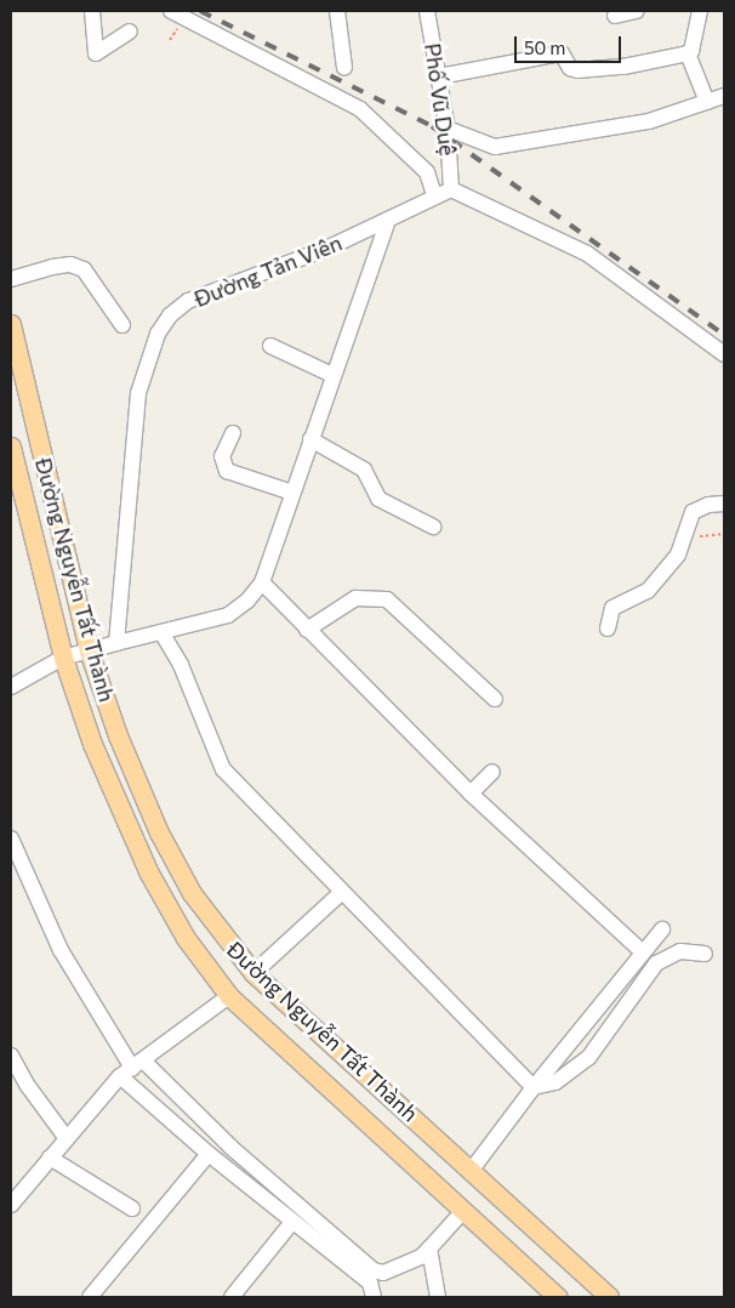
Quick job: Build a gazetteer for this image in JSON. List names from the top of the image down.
{
  "streets": {
    "main road": ["Đường Nguyễn Tất Thành"],
    "street": ["Phố Vũ Duệ", "Đường Tản Viên"]
  },
  "crossings": [
    ["Phố Vũ Duệ", "Đường Tản Viên"]
  ],
  "scale_bar": "50 m"
}
